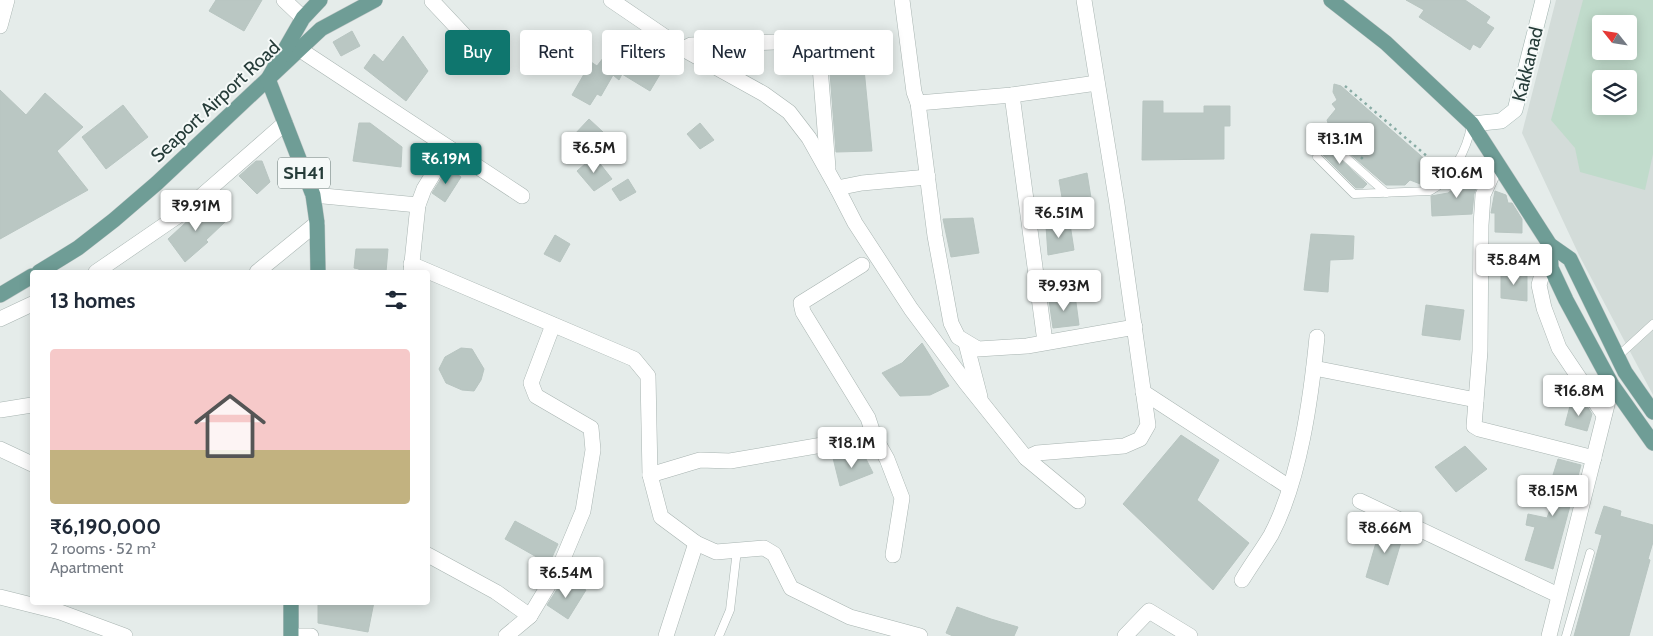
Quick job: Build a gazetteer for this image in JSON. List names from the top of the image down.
{
  "streets": {
    "main road": ["Seaport Airport Road", "SH41"],
    "street": ["Kakkanad"]
  },
  "crossings": [
    ["Seaport Airport Road", "SH41"]
  ],
  "north": "top left",
  "page": {
    "chip": [
      "Buy",
      "Rent",
      "Filters",
      "New",
      "Apartment"
    ],
    "price": [
      "₹13.1M",
      "₹6.5M",
      "₹6.19M",
      "₹10.6M",
      "₹9.91M",
      "₹6.51M",
      "₹5.84M",
      "₹9.93M",
      "₹16.8M",
      "₹18.1M",
      "₹8.15M",
      "₹8.66M",
      "₹6.54M"
    ],
    "heading": "13 homes",
    "list": [
      {
        "name": "₹6,190,000",
        "note": "2 rooms · 52 m² · Apartment"
      }
    ]
  }
}
